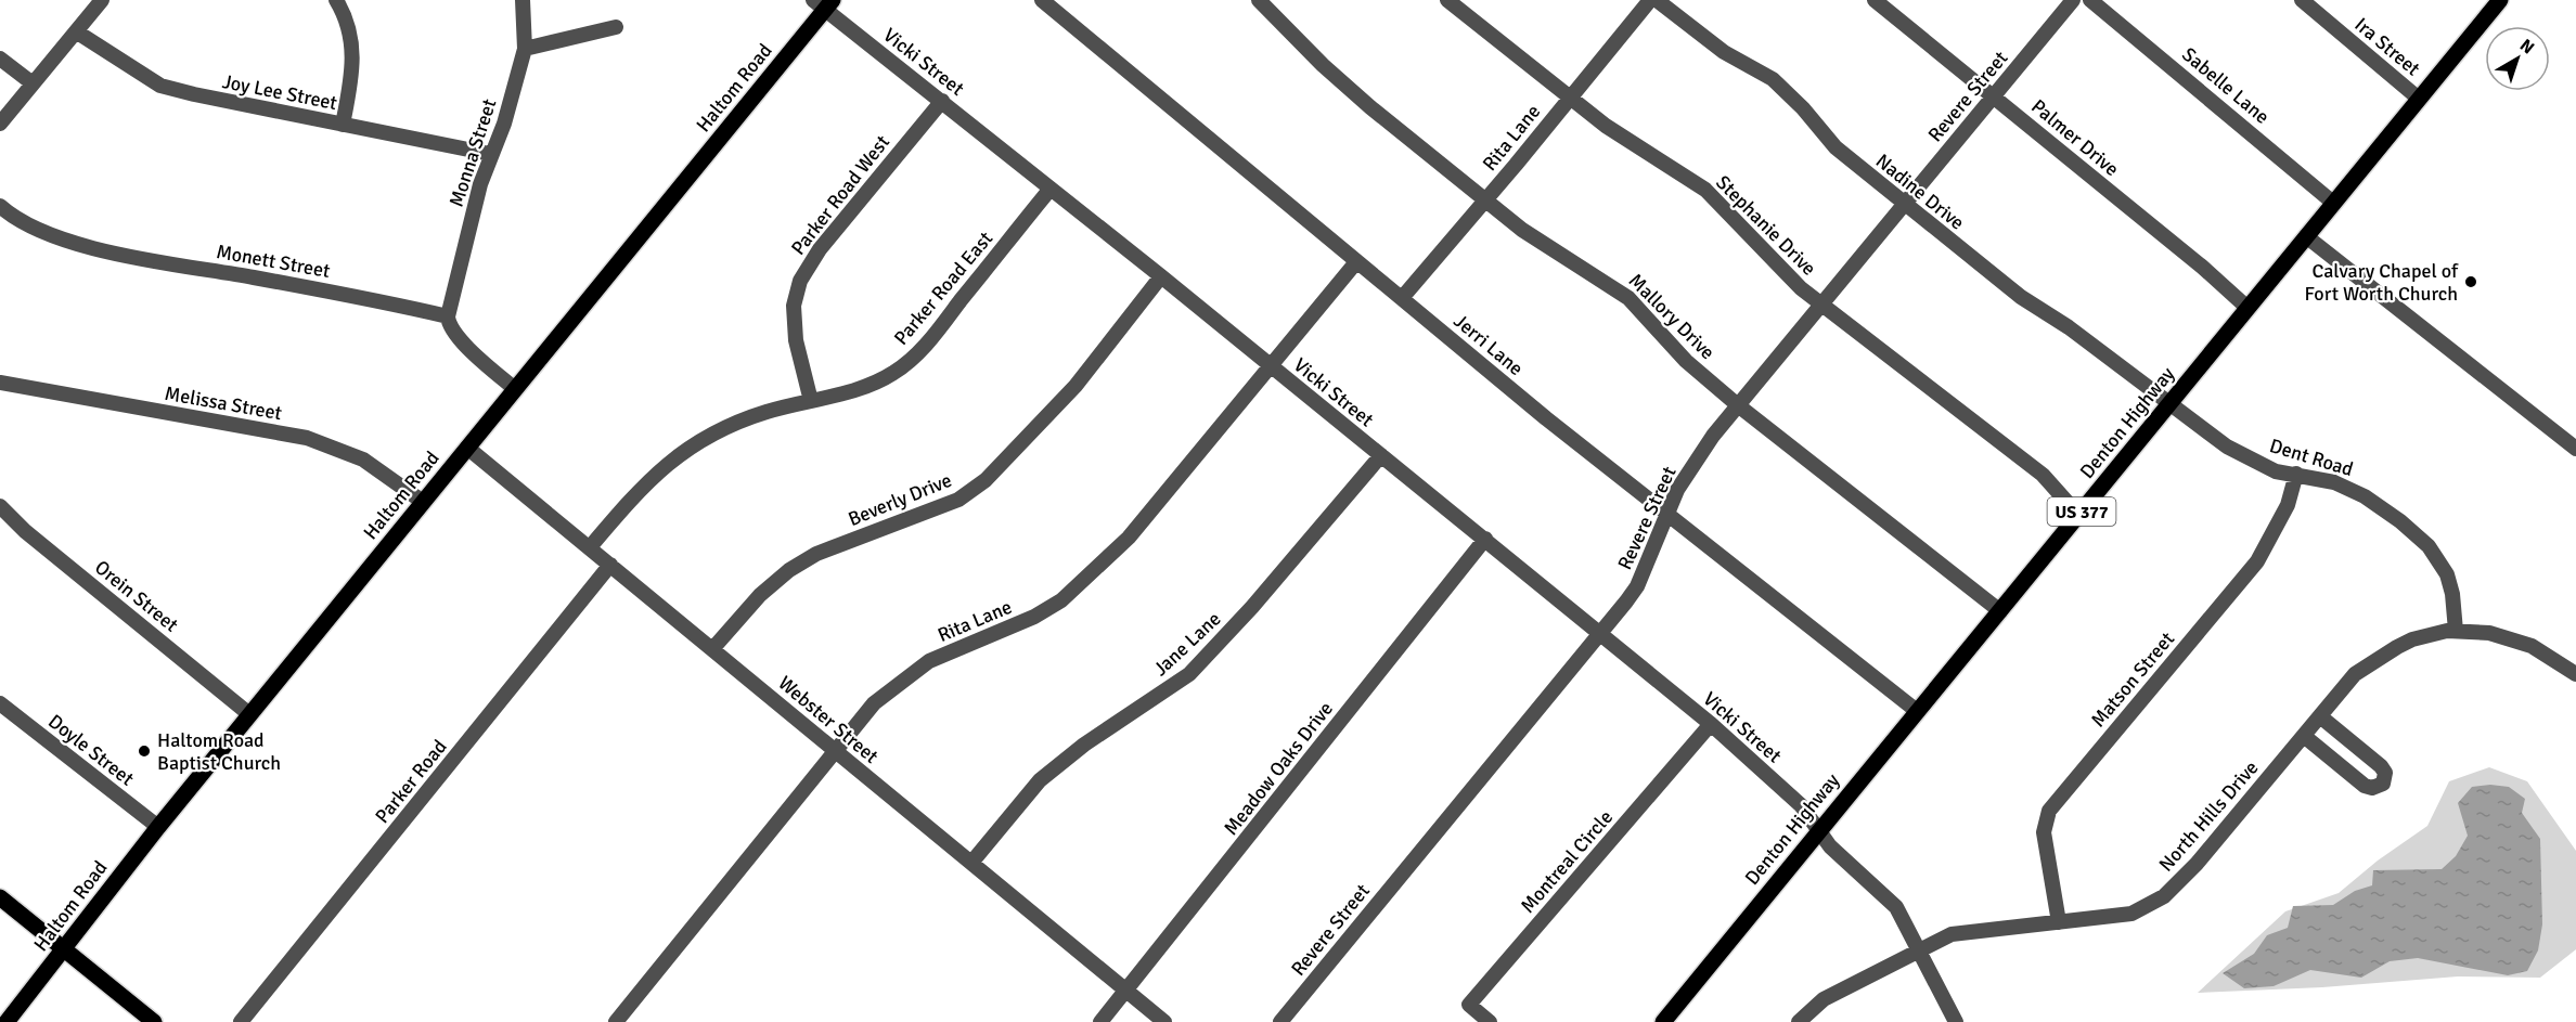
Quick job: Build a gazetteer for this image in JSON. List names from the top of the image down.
{
  "streets": {
    "main road": ["Haltom Road", "Denton Highway", "US 377"],
    "street": [
      "Ira Street",
      "Vicki Street",
      "Sabelle Lane",
      "Joy Lee Street",
      "Revere Street",
      "Rita Lane",
      "Palmer Drive",
      "Monna Street",
      "Nadine Drive",
      "Parker Road West",
      "Stephanie Drive",
      "Monett Street",
      "Parker Road East",
      "Mallory Drive",
      "Jerri Lane",
      "Melissa Street",
      "Dent Road",
      "Beverly Drive",
      "Orein Street",
      "Jane Lane",
      "Matson Street",
      "Webster Street",
      "Doyle Street",
      "Meadow Oaks Drive",
      "Parker Road",
      "North Hills Drive",
      "Montreal Circle"
    ]
  },
  "crossings": [
    ["Ira Street", "Denton Highway"],
    ["Vicki Street", "Haltom Road"],
    ["Vicki Street", "Revere Street"],
    ["Vicki Street", "Rita Lane"],
    ["Vicki Street", "Parker Road West"],
    ["Vicki Street", "Parker Road East"],
    ["Vicki Street", "Denton Highway"],
    ["Vicki Street", "Beverly Drive"],
    ["Vicki Street", "Jane Lane"],
    ["Vicki Street", "Meadow Oaks Drive"],
    ["Vicki Street", "North Hills Drive"],
    ["Vicki Street", "Montreal Circle"],
    ["Sabelle Lane", "Denton Highway"],
    ["Haltom Road", "Melissa Street"],
    ["Haltom Road", "Orein Street"],
    ["Haltom Road", "Webster Street"],
    ["Haltom Road", "Doyle Street"],
    ["Joy Lee Street", "Monna Street"],
    ["Revere Street", "Palmer Drive"],
    ["Revere Street", "Nadine Drive"],
    ["Revere Street", "Stephanie Drive"],
    ["Revere Street", "Mallory Drive"],
    ["Revere Street", "Jerri Lane"],
    ["Rita Lane", "Stephanie Drive"],
    ["Rita Lane", "Mallory Drive"],
    ["Rita Lane", "Jerri Lane"],
    ["Rita Lane", "Webster Street"],
    ["Palmer Drive", "Denton Highway"],
    ["Monna Street", "Monett Street"],
    ["Nadine Drive", "Denton Highway"],
    ["Nadine Drive", "Dent Road"],
    ["Parker Road West", "Parker Road East"],
    ["Stephanie Drive", "Denton Highway"],
    ["Mallory Drive", "Denton Highway"],
    ["Jerri Lane", "Denton Highway"],
    ["Denton Highway", "Dent Road"],
    ["Dent Road", "Matson Street"],
    ["Dent Road", "North Hills Drive"],
    ["Beverly Drive", "Webster Street"],
    ["Jane Lane", "Webster Street"],
    ["Matson Street", "North Hills Drive"],
    ["Webster Street", "Meadow Oaks Drive"],
    ["Webster Street", "Parker Road"]
  ],
  "places": ["Calvary Chapel of Fort Worth Church", "Haltom Road Baptist Church"],
  "north": "top right"
}
